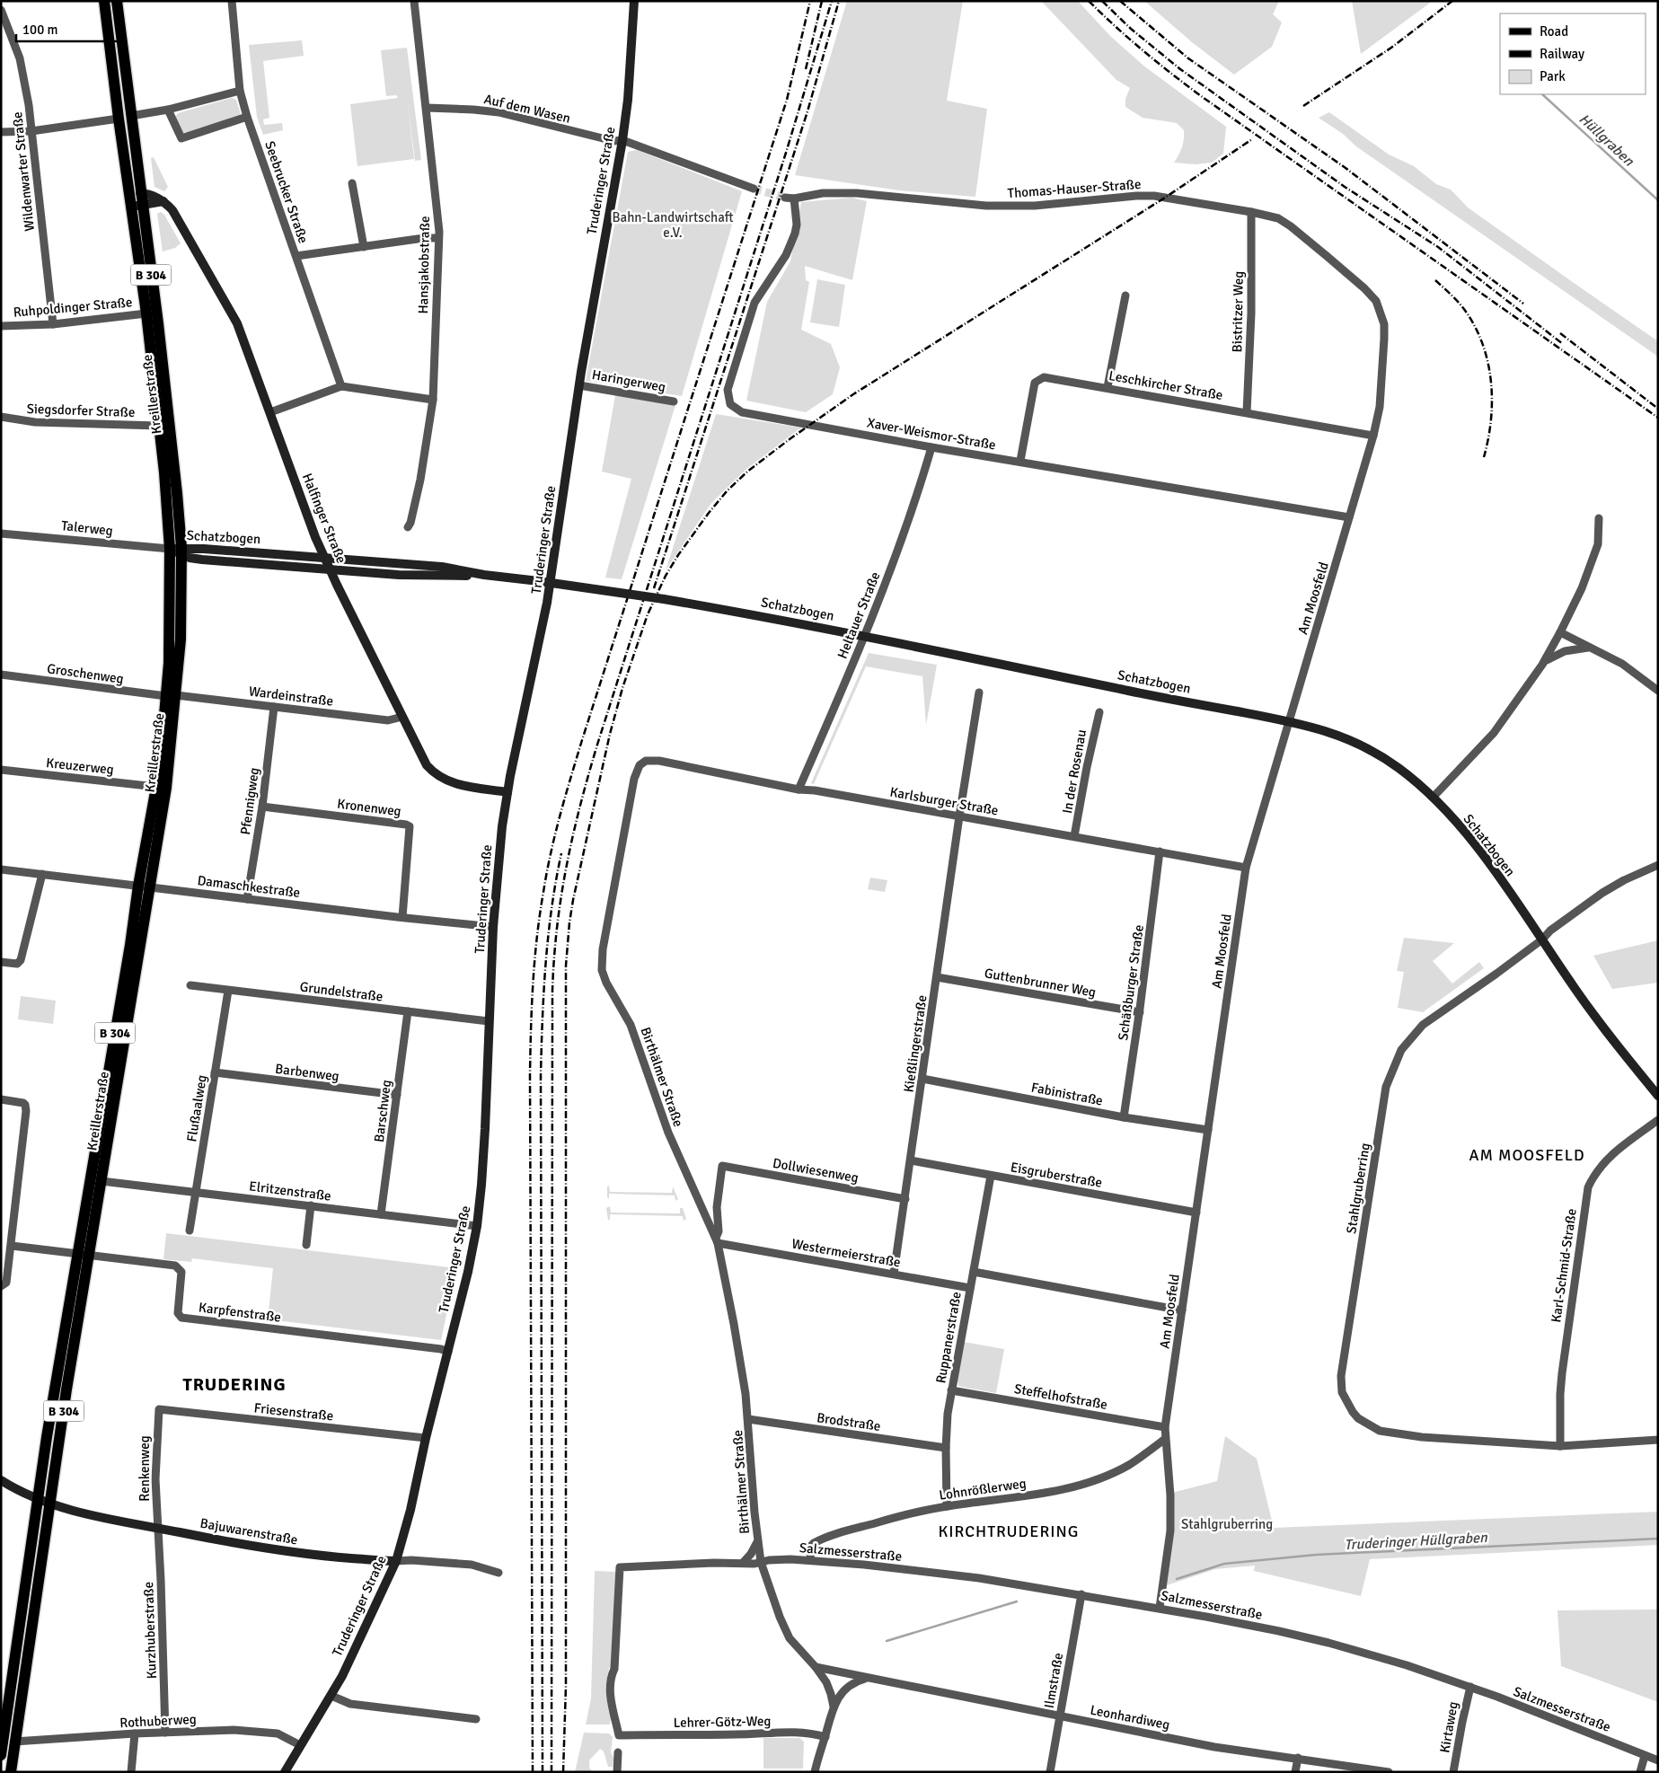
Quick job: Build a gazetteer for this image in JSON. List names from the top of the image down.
{
  "streets": {
    "main road": ["B 304", "Kreillerstraße"],
    "street": [
      "Auf dem Wasen",
      "Wildenwarter Straße",
      "Truderinger Straße",
      "Thomas-Hauser-Straße",
      "Seebrucker Straße",
      "Hansjakobstraße",
      "Ruhpoldinger Straße",
      "Bistritzer Weg",
      "Haringerweg",
      "Leschkircher Straße",
      "Siegsdorfer Straße",
      "Xaver-Weismor-Straße",
      "Halfinger Straße",
      "Talerweg",
      "Schatzbogen",
      "Am Moosfeld",
      "Heltauer Straße",
      "Groschenweg",
      "Wardeinstraße",
      "Kreuzerweg",
      "In der Rosenau",
      "Pfennigweg",
      "Karlsburger Straße",
      "Kronenweg",
      "Damaschkestraße",
      "Guttenbrunner Weg",
      "Schäßburger Straße",
      "Grundelstraße",
      "Kießlingerstraße",
      "Barbenweg",
      "Birthälmer Straße",
      "Fabinistraße",
      "Flußaalweg",
      "Barschweg",
      "Dollwiesenweg",
      "Eisgruberstraße",
      "Stahlgruberring",
      "Elritzenstraße",
      "Westermeierstraße",
      "Karl-Schmid-Straße",
      "Karpfenstraße",
      "Ruppanerstraße",
      "Steffelhofstraße",
      "Friesenstraße",
      "Brodstraße",
      "Renkenweg",
      "Lohnrößlerweg",
      "Bajuwarenstraße",
      "Salzmesserstraße",
      "Kurzhuberstraße",
      "Ilmstraße",
      "Leonhardiweg",
      "Rothuberweg",
      "Lehrer-Götz-Weg",
      "Kirtaweg"
    ]
  },
  "crossings": [
    ["Auf dem Wasen", "Truderinger Straße"],
    ["Auf dem Wasen", "Hansjakobstraße"],
    ["Wildenwarter Straße", "Ruhpoldinger Straße"],
    ["Truderinger Straße", "Haringerweg"],
    ["Truderinger Straße", "Halfinger Straße"],
    ["Truderinger Straße", "Damaschkestraße"],
    ["Truderinger Straße", "Grundelstraße"],
    ["Truderinger Straße", "Elritzenstraße"],
    ["Truderinger Straße", "Karpfenstraße"],
    ["Truderinger Straße", "Friesenstraße"],
    ["Truderinger Straße", "Bajuwarenstraße"],
    ["Truderinger Straße", "Rothuberweg"],
    ["Thomas-Hauser-Straße", "Bistritzer Weg"],
    ["Thomas-Hauser-Straße", "Xaver-Weismor-Straße"],
    ["Thomas-Hauser-Straße", "Am Moosfeld"],
    ["B 304", "Kreillerstraße"],
    ["B 304", "Bajuwarenstraße"],
    ["B 304", "Rothuberweg"],
    ["Ruhpoldinger Straße", "Kreillerstraße"],
    ["Bistritzer Weg", "Leschkircher Straße"],
    ["Leschkircher Straße", "Xaver-Weismor-Straße"],
    ["Leschkircher Straße", "Am Moosfeld"],
    ["Kreillerstraße", "Siegsdorfer Straße"],
    ["Kreillerstraße", "Halfinger Straße"],
    ["Kreillerstraße", "Talerweg"],
    ["Kreillerstraße", "Schatzbogen"],
    ["Kreillerstraße", "Groschenweg"],
    ["Kreillerstraße", "Wardeinstraße"],
    ["Kreillerstraße", "Kreuzerweg"],
    ["Kreillerstraße", "Damaschkestraße"],
    ["Kreillerstraße", "Elritzenstraße"],
    ["Kreillerstraße", "Karpfenstraße"],
    ["Kreillerstraße", "Bajuwarenstraße"],
    ["Xaver-Weismor-Straße", "Am Moosfeld"],
    ["Xaver-Weismor-Straße", "Heltauer Straße"],
    ["Halfinger Straße", "Schatzbogen"],
    ["Halfinger Straße", "Wardeinstraße"],
    ["Talerweg", "Schatzbogen"],
    ["Schatzbogen", "Am Moosfeld"],
    ["Schatzbogen", "Heltauer Straße"],
    ["Schatzbogen", "Stahlgruberring"],
    ["Am Moosfeld", "Karlsburger Straße"],
    ["Am Moosfeld", "Fabinistraße"],
    ["Am Moosfeld", "Eisgruberstraße"],
    ["Am Moosfeld", "Steffelhofstraße"],
    ["Am Moosfeld", "Lohnrößlerweg"],
    ["Am Moosfeld", "Salzmesserstraße"],
    ["Heltauer Straße", "Karlsburger Straße"],
    ["Groschenweg", "Wardeinstraße"],
    ["Wardeinstraße", "Pfennigweg"],
    ["In der Rosenau", "Karlsburger Straße"],
    ["Pfennigweg", "Kronenweg"],
    ["Pfennigweg", "Damaschkestraße"],
    ["Karlsburger Straße", "Schäßburger Straße"],
    ["Karlsburger Straße", "Kießlingerstraße"],
    ["Karlsburger Straße", "Birthälmer Straße"],
    ["Kronenweg", "Damaschkestraße"],
    ["Guttenbrunner Weg", "Schäßburger Straße"],
    ["Guttenbrunner Weg", "Kießlingerstraße"],
    ["Schäßburger Straße", "Fabinistraße"],
    ["Grundelstraße", "Flußaalweg"],
    ["Grundelstraße", "Barschweg"],
    ["Kießlingerstraße", "Fabinistraße"],
    ["Kießlingerstraße", "Dollwiesenweg"],
    ["Kießlingerstraße", "Eisgruberstraße"],
    ["Kießlingerstraße", "Westermeierstraße"],
    ["Barbenweg", "Flußaalweg"],
    ["Barbenweg", "Barschweg"],
    ["Birthälmer Straße", "Dollwiesenweg"],
    ["Birthälmer Straße", "Westermeierstraße"],
    ["Birthälmer Straße", "Brodstraße"],
    ["Birthälmer Straße", "Salzmesserstraße"],
    ["Birthälmer Straße", "Leonhardiweg"],
    ["Flußaalweg", "Elritzenstraße"],
    ["Barschweg", "Elritzenstraße"],
    ["Eisgruberstraße", "Ruppanerstraße"],
    ["Stahlgruberring", "Karl-Schmid-Straße"],
    ["Westermeierstraße", "Ruppanerstraße"],
    ["Ruppanerstraße", "Steffelhofstraße"],
    ["Ruppanerstraße", "Brodstraße"],
    ["Ruppanerstraße", "Lohnrößlerweg"],
    ["Friesenstraße", "Renkenweg"],
    ["Renkenweg", "Bajuwarenstraße"],
    ["Renkenweg", "Kurzhuberstraße"],
    ["Lohnrößlerweg", "Salzmesserstraße"],
    ["Bajuwarenstraße", "Kurzhuberstraße"],
    ["Salzmesserstraße", "Ilmstraße"],
    ["Salzmesserstraße", "Lehrer-Götz-Weg"],
    ["Salzmesserstraße", "Kirtaweg"],
    ["Kurzhuberstraße", "Rothuberweg"],
    ["Ilmstraße", "Leonhardiweg"]
  ],
  "districts": ["AM MOOSFELD", "TRUDERING", "KIRCHTRUDERING"],
  "water": ["Hüllgraben", "Truderinger Hüllgraben"],
  "parks": ["Bahn-Landwirtschaft e.V.", "Stahlgruberring"],
  "legend": ["Road", "Railway", "Park"],
  "scale_bar": "100 m"
}
